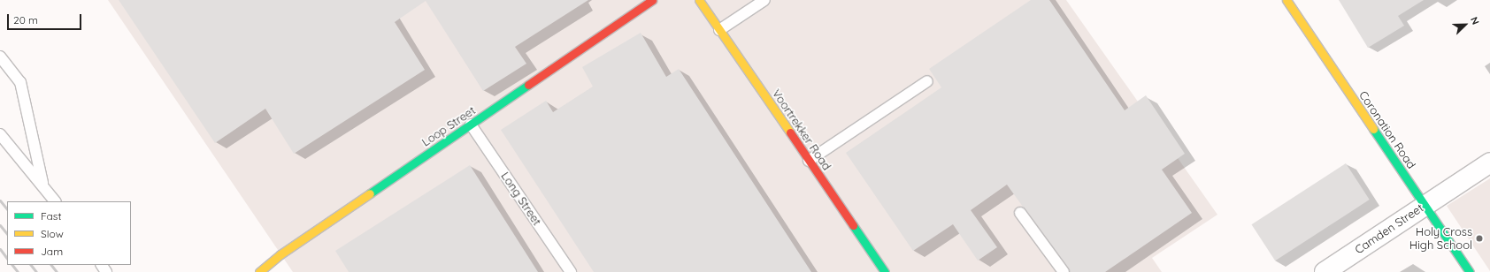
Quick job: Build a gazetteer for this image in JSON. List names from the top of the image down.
{
  "streets": {
    "street": [
      "Loop Street",
      "Voortrekker Road",
      "Coronation Road",
      "Camden Street"
    ],
    "lane": ["Long Street"]
  },
  "crossings": [
    ["Loop Street", "Long Street"],
    ["Coronation Road", "Camden Street"]
  ],
  "places": ["Holy Cross High School"],
  "legend": ["Fast", "Slow", "Jam"],
  "scale_bar": "20 m",
  "north": "top right"
}
